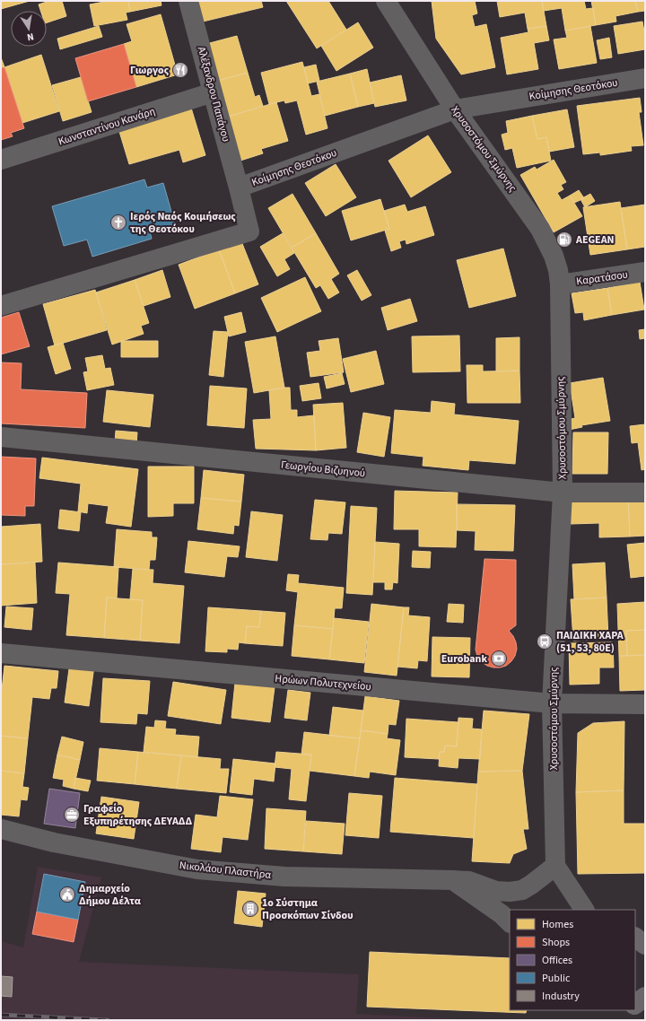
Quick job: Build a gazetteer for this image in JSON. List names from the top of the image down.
{
  "streets": {
    "street": [
      "Κοίμησης Θεοτόκου",
      "Αλέξανδρου Παπάγου",
      "Κωνσταντίνου Κανάρη",
      "Χρυσοστόμου Σμύρνης",
      "Καρατάσου",
      "Γεωργίου Βιζυηνού",
      "Ηρώων Πολυτεχνείου",
      "Νικολάου Πλαστήρα"
    ]
  },
  "crossings": [
    ["Κοίμησης Θεοτόκου", "Αλέξανδρου Παπάγου"],
    ["Κοίμησης Θεοτόκου", "Χρυσοστόμου Σμύρνης"],
    ["Αλέξανδρου Παπάγου", "Κωνσταντίνου Κανάρη"],
    ["Χρυσοστόμου Σμύρνης", "Καρατάσου"],
    ["Χρυσοστόμου Σμύρνης", "Γεωργίου Βιζυηνού"],
    ["Χρυσοστόμου Σμύρνης", "Ηρώων Πολυτεχνείου"],
    ["Χρυσοστόμου Σμύρνης", "Νικολάου Πλαστήρα"]
  ],
  "places": {
    "restaurant": ["Γιωργος"],
    "church": ["Ιερός Ναός Κοιμήσεως της Θεοτόκου"],
    "fuel station": ["AEGEAN"],
    "bus stop": ["ΠΑΙΔΙΚΗ ΧΑΡΑ (51, 53, 80Ε)"],
    "bank": ["Eurobank"],
    "office": ["Γραφείο Εξυπηρέτησης ΔΕΥΑΔΔ"],
    "public building": ["Δημαρχείο Δήμου Δέλτα"],
    "building": ["1ο Σύστημα Προσκόπων Σίνδου"]
  },
  "legend": [
    "Homes",
    "Shops",
    "Offices",
    "Public",
    "Industry"
  ],
  "north": "bottom"
}
